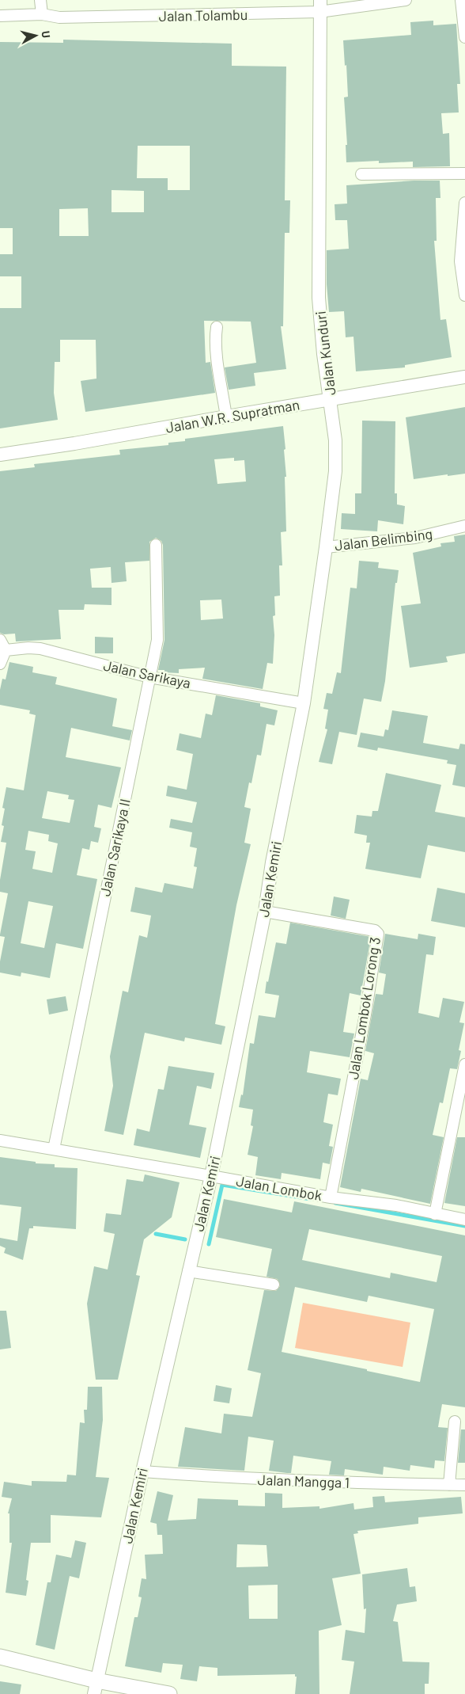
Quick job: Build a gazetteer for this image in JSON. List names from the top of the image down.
{
  "streets": {
    "street": [
      "Jalan Tolambu",
      "Jalan Kunduri",
      "Jalan W.R. Supratman",
      "Jalan Belimbing",
      "Jalan Sarikaya",
      "Jalan Sarikaya II",
      "Jalan Kemiri",
      "Jalan Lombok Lorong 3",
      "Jalan Lombok",
      "Jalan Mangga 1"
    ]
  },
  "crossings": [
    ["Jalan Tolambu", "Jalan Kunduri"],
    ["Jalan Kunduri", "Jalan W.R. Supratman"],
    ["Jalan Kunduri", "Jalan Belimbing"],
    ["Jalan Kunduri", "Jalan Sarikaya"],
    ["Jalan Kunduri", "Jalan Kemiri"],
    ["Jalan Sarikaya", "Jalan Sarikaya II"],
    ["Jalan Sarikaya", "Jalan Kemiri"],
    ["Jalan Sarikaya II", "Jalan Lombok"],
    ["Jalan Kemiri", "Jalan Lombok Lorong 3"],
    ["Jalan Kemiri", "Jalan Lombok"],
    ["Jalan Kemiri", "Jalan Mangga 1"],
    ["Jalan Lombok Lorong 3", "Jalan Lombok"]
  ],
  "north": "right"
}
